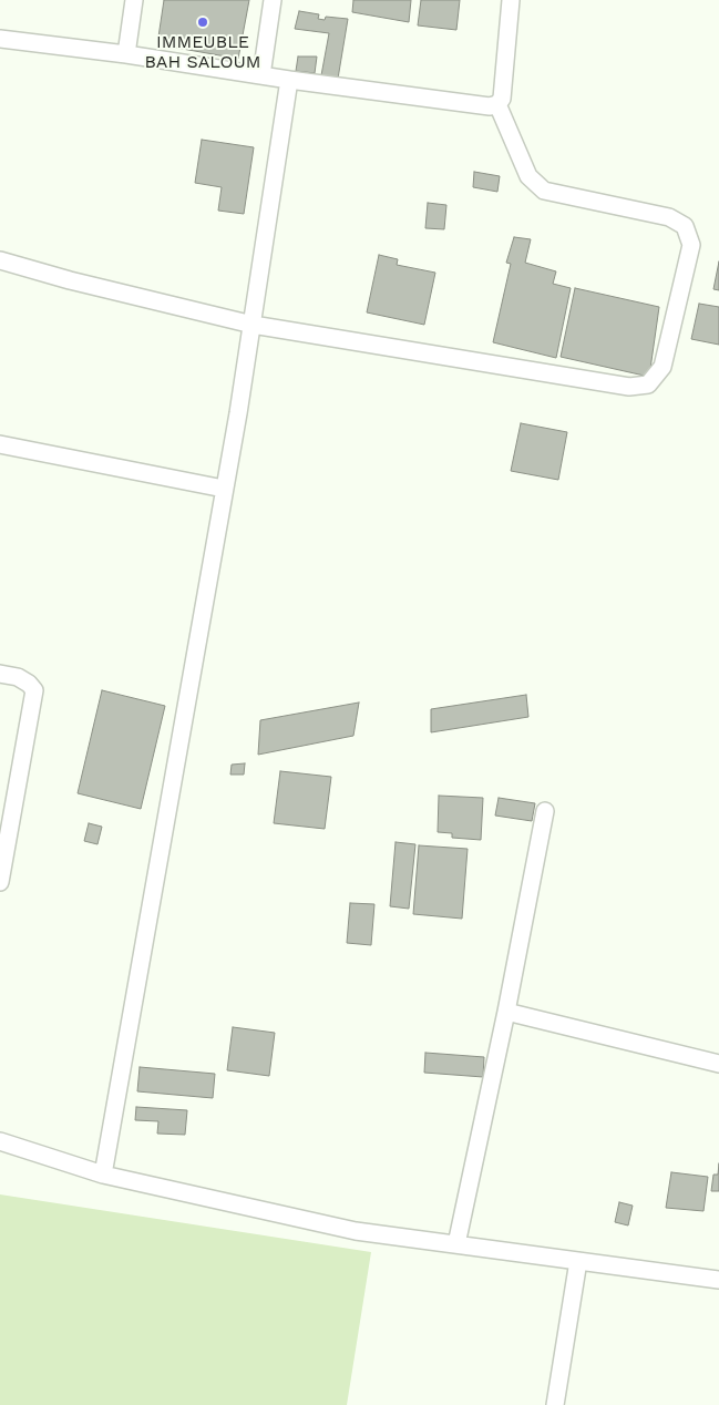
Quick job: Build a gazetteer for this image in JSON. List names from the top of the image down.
{
  "places": ["IMMEUBLE BAH SALOUM"]
}
